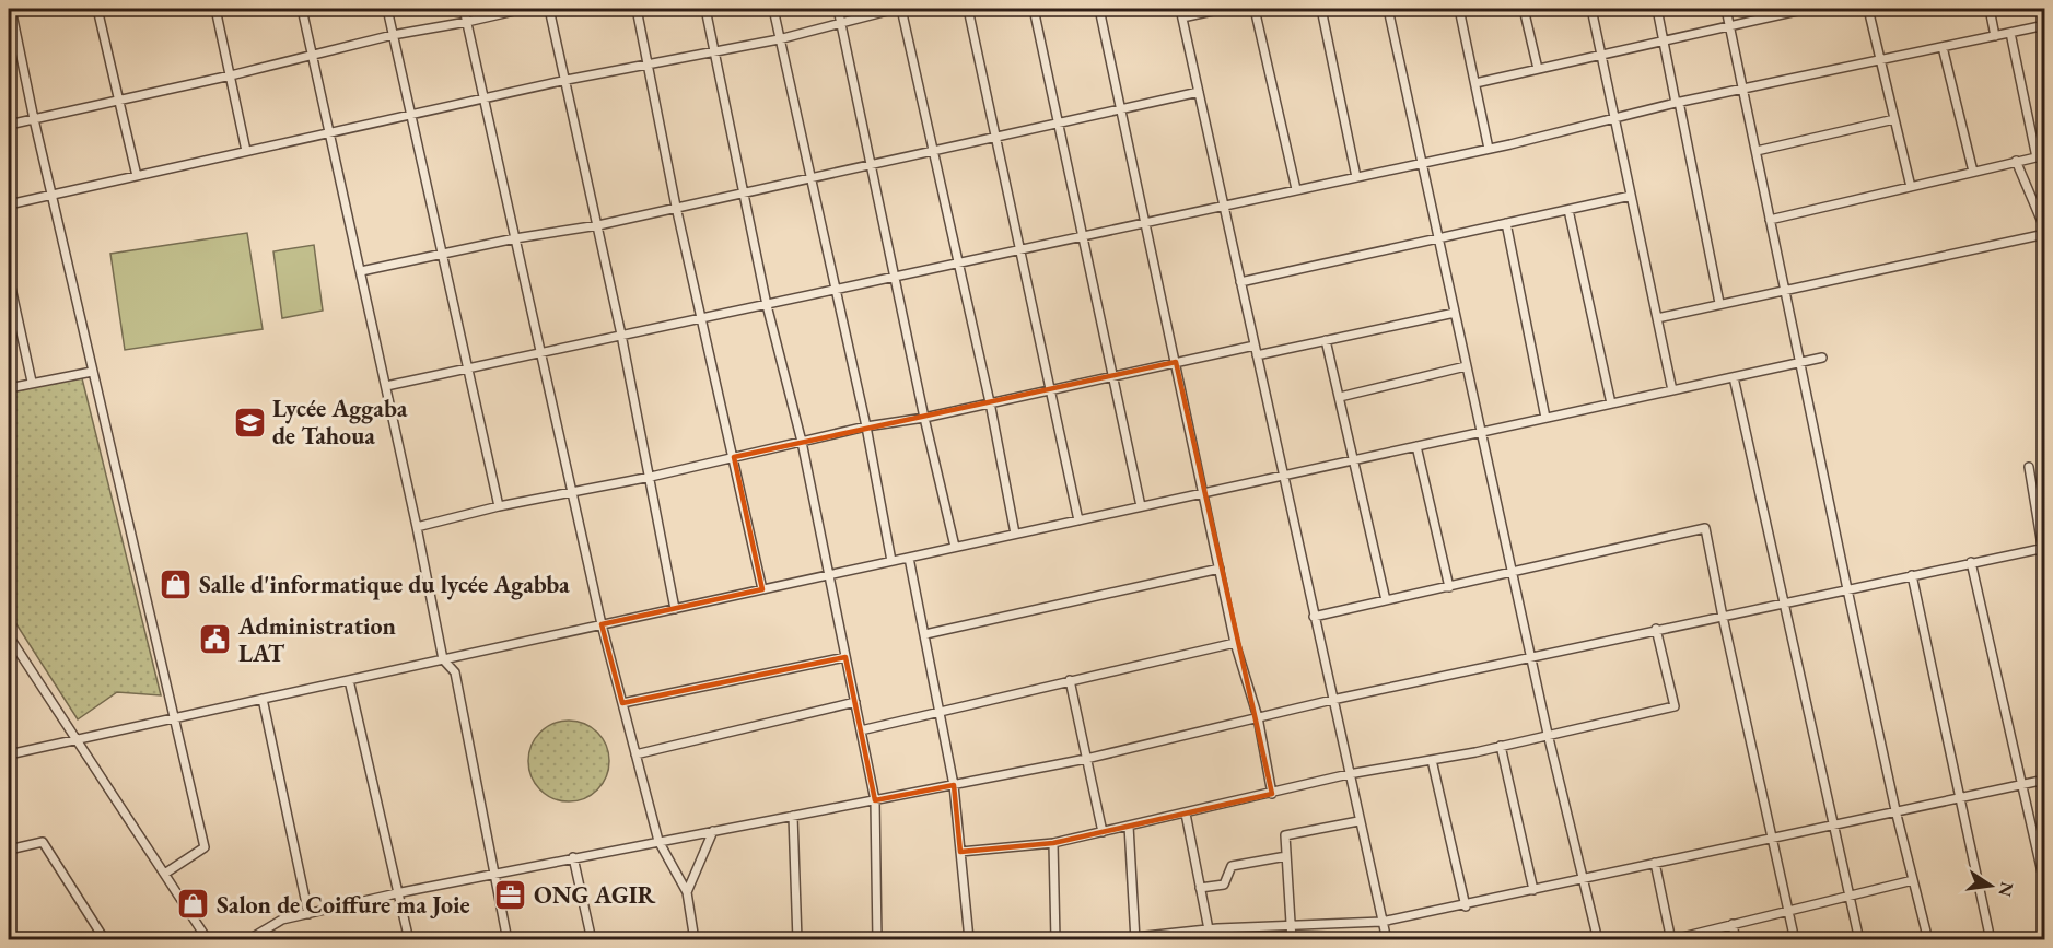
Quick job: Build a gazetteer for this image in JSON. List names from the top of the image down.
{
  "places": {
    "school or university": ["Lycée Aggaba de Tahoua"],
    "shop": ["Salle d'informatique du lycée Agabba", "Salon de Coiffure ma Joie"],
    "public building": ["Administration LAT"],
    "office": ["ONG AGIR"]
  },
  "north": "right"
}
